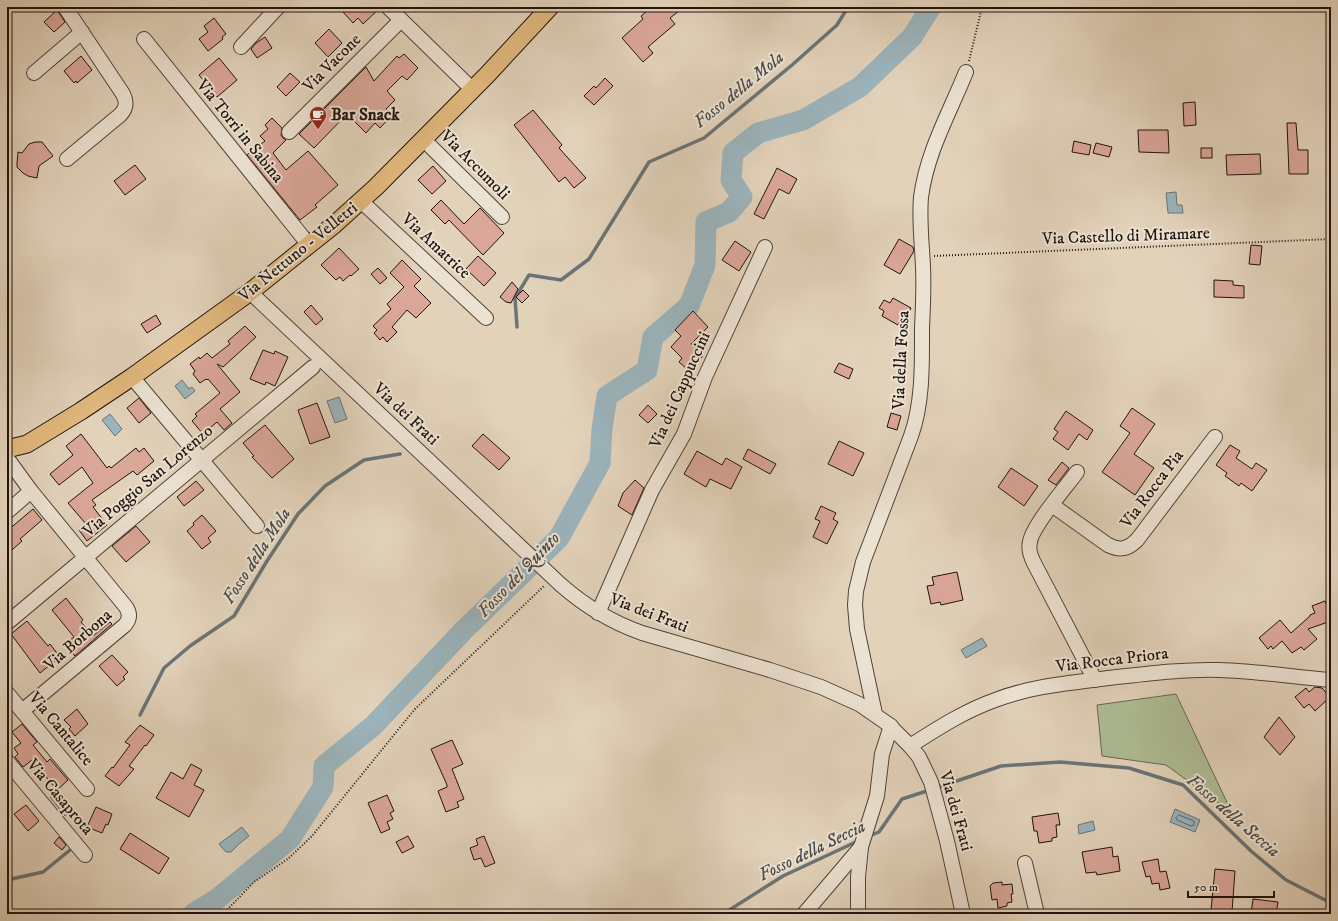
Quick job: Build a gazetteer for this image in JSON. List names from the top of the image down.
{
  "streets": {
    "main road": ["Via Nettuno - Velletri"],
    "street": [
      "Via Vacone",
      "Via Torri in Sabina",
      "Via Accumoli",
      "Via Amatrice",
      "Via della Fossa",
      "Via dei Cappuccini",
      "Via dei Frati",
      "Via Poggio San Lorenzo",
      "Via Rocca Pia",
      "Via Borbona",
      "Via Rocca Priora",
      "Via Cantalice",
      "Via Casaprota"
    ],
    "path": ["Via Castello di Miramare"]
  },
  "crossings": [
    ["Via Torri in Sabina", "Via Nettuno - Velletri"],
    ["Via Accumoli", "Via Nettuno - Velletri"],
    ["Via Castello di Miramare", "Via della Fossa"],
    ["Via Amatrice", "Via Nettuno - Velletri"],
    ["Via Nettuno - Velletri", "Via dei Frati"],
    ["Via della Fossa", "Via dei Frati"],
    ["Via dei Cappuccini", "Via dei Frati"],
    ["Via dei Frati", "Via Rocca Priora"],
    ["Via Poggio San Lorenzo", "Via Borbona"],
    ["Via Borbona", "Via Cantalice"]
  ],
  "water": ["Fosso della Mola", "Fosso del Quinto", "Fosso della Seccia"],
  "places": {
    "cafe": ["Bar Snack"]
  },
  "scale_bar": "50 m"
}
